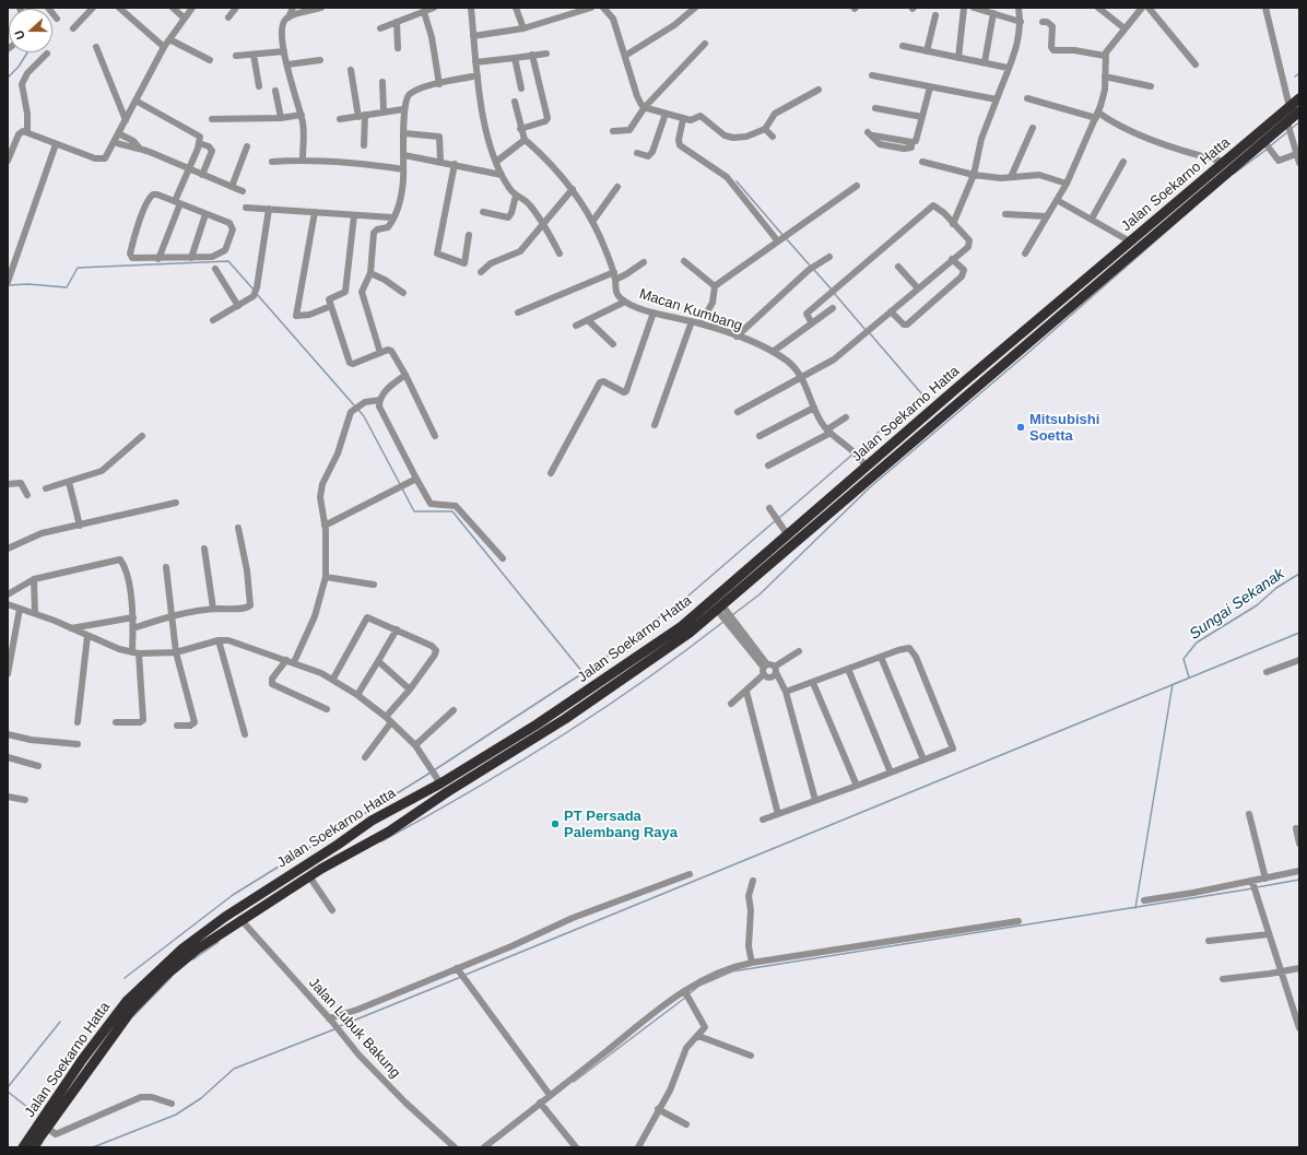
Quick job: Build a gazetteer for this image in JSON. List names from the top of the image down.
{
  "streets": {
    "highway": ["Jalan Soekarno Hatta"],
    "street": ["Macan Kumbang", "Jalan Lubuk Bakung"]
  },
  "crossings": [
    ["Jalan Soekarno Hatta", "Macan Kumbang"],
    ["Jalan Soekarno Hatta", "Jalan Lubuk Bakung"]
  ],
  "water": ["Sungai Sekanak"],
  "places": ["Mitsubishi Soetta", "PT Persada Palembang Raya"],
  "north": "left"
}
